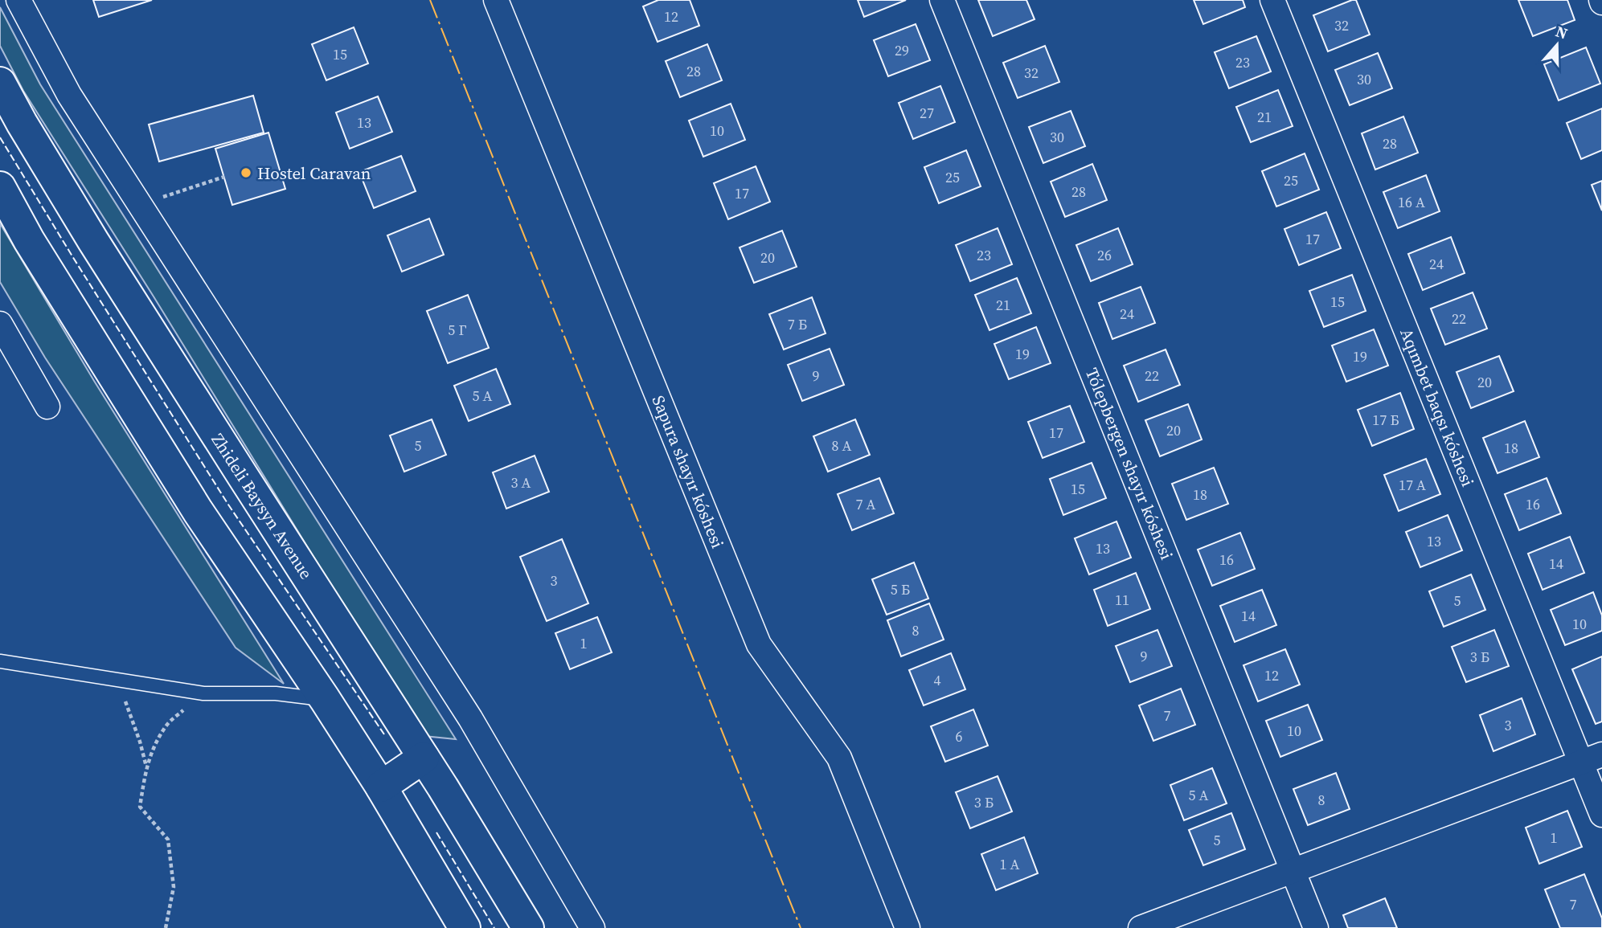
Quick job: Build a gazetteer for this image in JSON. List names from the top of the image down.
{
  "streets": {
    "main road": ["Zhideli Baysyn Avenue"],
    "street": ["Aqımbet baqsı kóshesi", "Tólepbergen shayır kóshesi", "Sapura shayır kóshesi"]
  },
  "places": ["Hostel Caravan"],
  "house_numbers": [
    "12",
    "32",
    "29",
    "15",
    "23",
    "28",
    "32",
    "30",
    "27",
    "21",
    "13",
    "10",
    "30",
    "28",
    "25",
    "25",
    "28",
    "17",
    "16 А",
    "17",
    "23",
    "26",
    "20",
    "24",
    "15",
    "21",
    "24",
    "22",
    "7 Б",
    "5 Г",
    "19",
    "19",
    "9",
    "22",
    "20",
    "5 А",
    "17 Б",
    "20",
    "17",
    "5",
    "8 А",
    "18",
    "3 А",
    "17 А",
    "15",
    "18",
    "7 А",
    "16",
    "13",
    "13",
    "16",
    "14",
    "3",
    "5 Б",
    "11",
    "5",
    "14",
    "10",
    "8",
    "1",
    "9",
    "3 Б",
    "12",
    "4",
    "7",
    "3",
    "10",
    "6",
    "5 А",
    "8",
    "3 Б",
    "1",
    "5",
    "1 А",
    "7"
  ],
  "north": "top"
}
